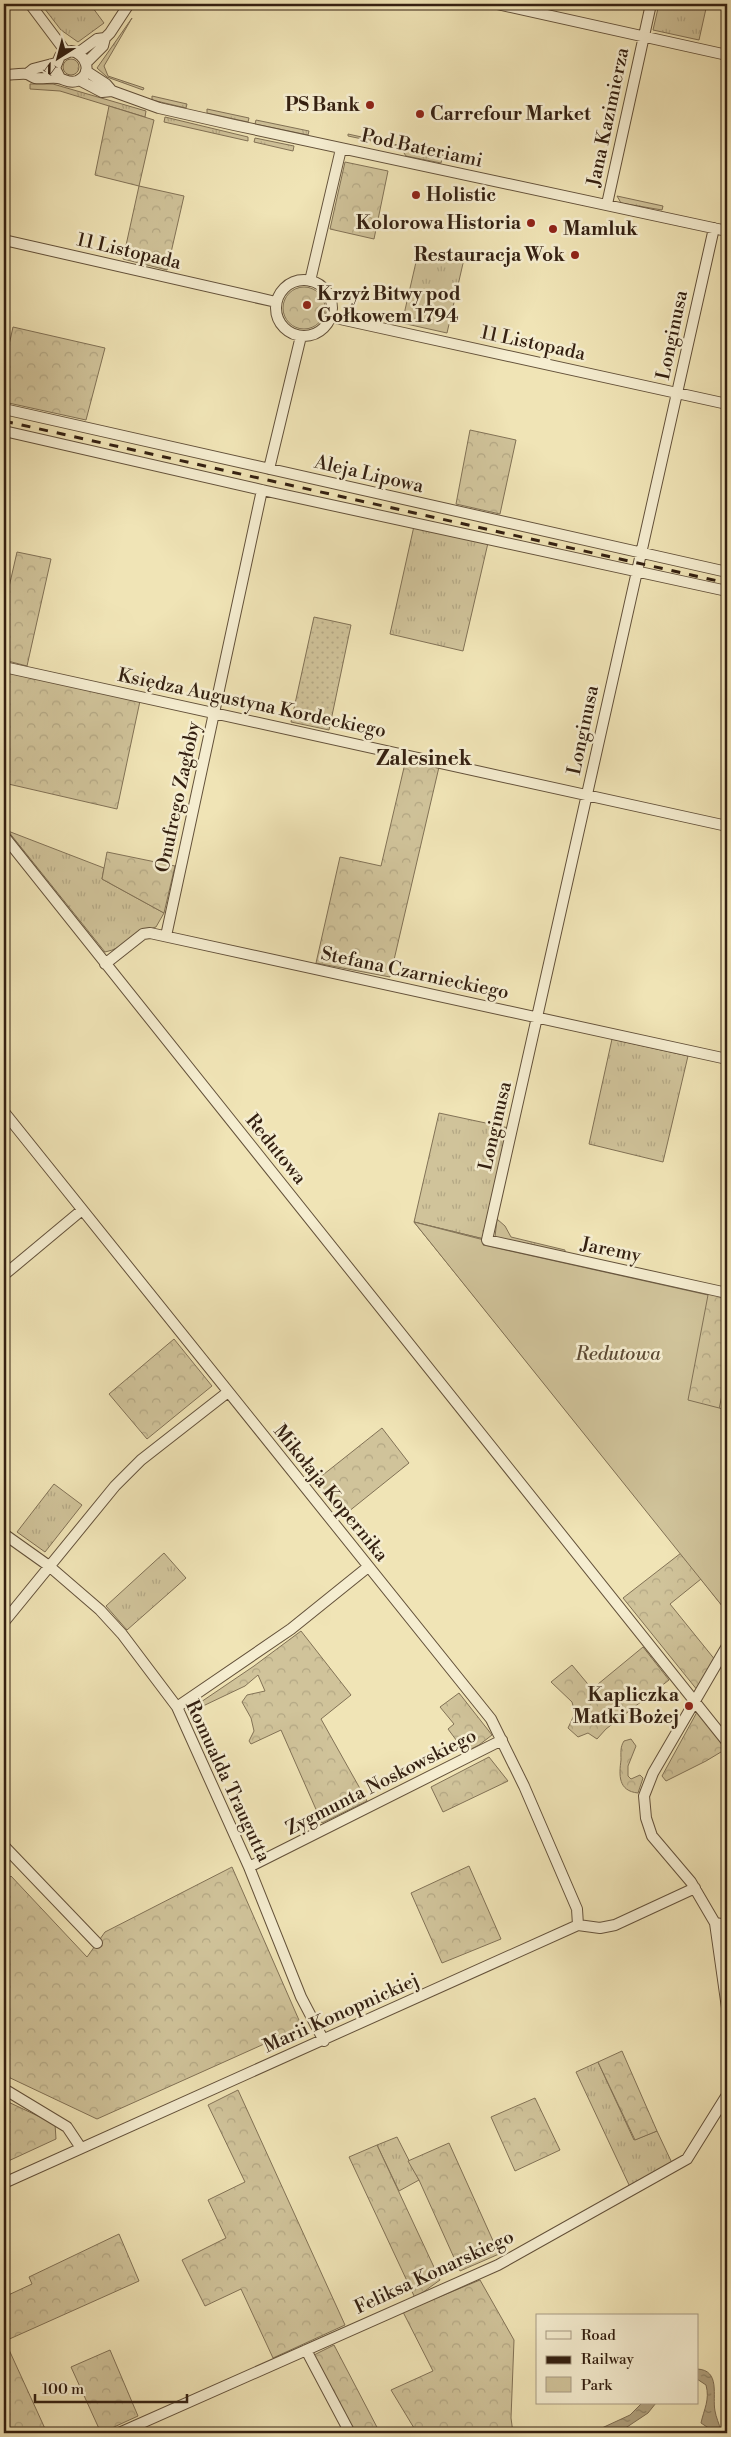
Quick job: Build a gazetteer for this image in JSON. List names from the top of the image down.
{
  "streets": {
    "street": [
      "Jana Kazimierza",
      "Pod Bateriami",
      "11 Listopada",
      "Longinusa",
      "Aleja Lipowa",
      "Księdza Augustyna Kordeckiego",
      "Onufrego Zagłoby",
      "Stefana Czarnieckiego",
      "Redutowa",
      "Jaremy",
      "Mikołaja Kopernika",
      "Romualda Traugutta",
      "Zygmunta Noskowskiego",
      "Marii Konopnickiej",
      "Feliksa Konarskiego"
    ]
  },
  "crossings": [
    ["Jana Kazimierza", "Pod Bateriami"],
    ["Pod Bateriami", "Longinusa"],
    ["11 Listopada", "Longinusa"],
    ["Longinusa", "Aleja Lipowa"],
    ["Longinusa", "Księdza Augustyna Kordeckiego"],
    ["Longinusa", "Stefana Czarnieckiego"],
    ["Longinusa", "Jaremy"],
    ["Aleja Lipowa", "Onufrego Zagłoby"],
    ["Księdza Augustyna Kordeckiego", "Onufrego Zagłoby"],
    ["Onufrego Zagłoby", "Stefana Czarnieckiego"],
    ["Stefana Czarnieckiego", "Redutowa"],
    ["Mikołaja Kopernika", "Zygmunta Noskowskiego"],
    ["Mikołaja Kopernika", "Marii Konopnickiej"],
    ["Romualda Traugutta", "Zygmunta Noskowskiego"],
    ["Romualda Traugutta", "Marii Konopnickiej"]
  ],
  "districts": ["Zalesinek"],
  "parks": ["Redutowa"],
  "places": [
    "PS Bank",
    "Carrefour Market",
    "Holistic",
    "Kolorowa Historia",
    "Mamluk",
    "Restauracja Wok",
    "Krzyż Bitwy pod Gołkowem 1794",
    "Kapliczka Matki Bożej"
  ],
  "legend": ["Road", "Railway", "Park"],
  "scale_bar": "100 m",
  "north": "bottom left"
}
